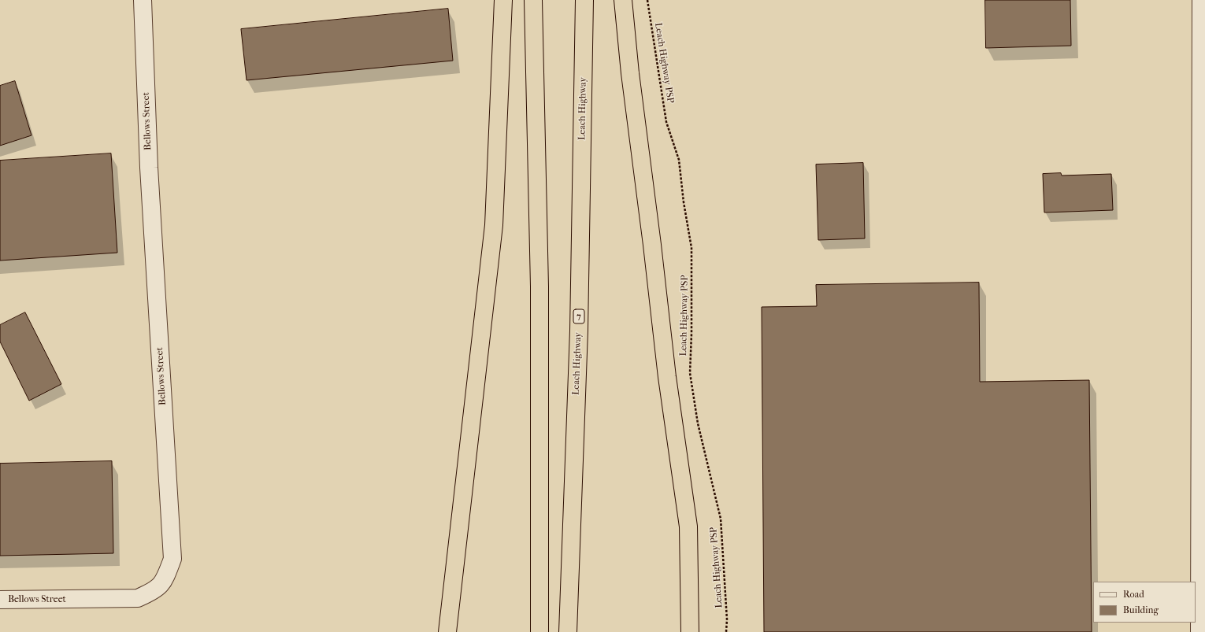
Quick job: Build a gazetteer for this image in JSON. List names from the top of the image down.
{
  "streets": {
    "highway": ["Leach Highway", "7"],
    "street": ["Bellows Street"],
    "path": ["Leach Highway PSP"]
  },
  "legend": ["Road", "Building"]
}
